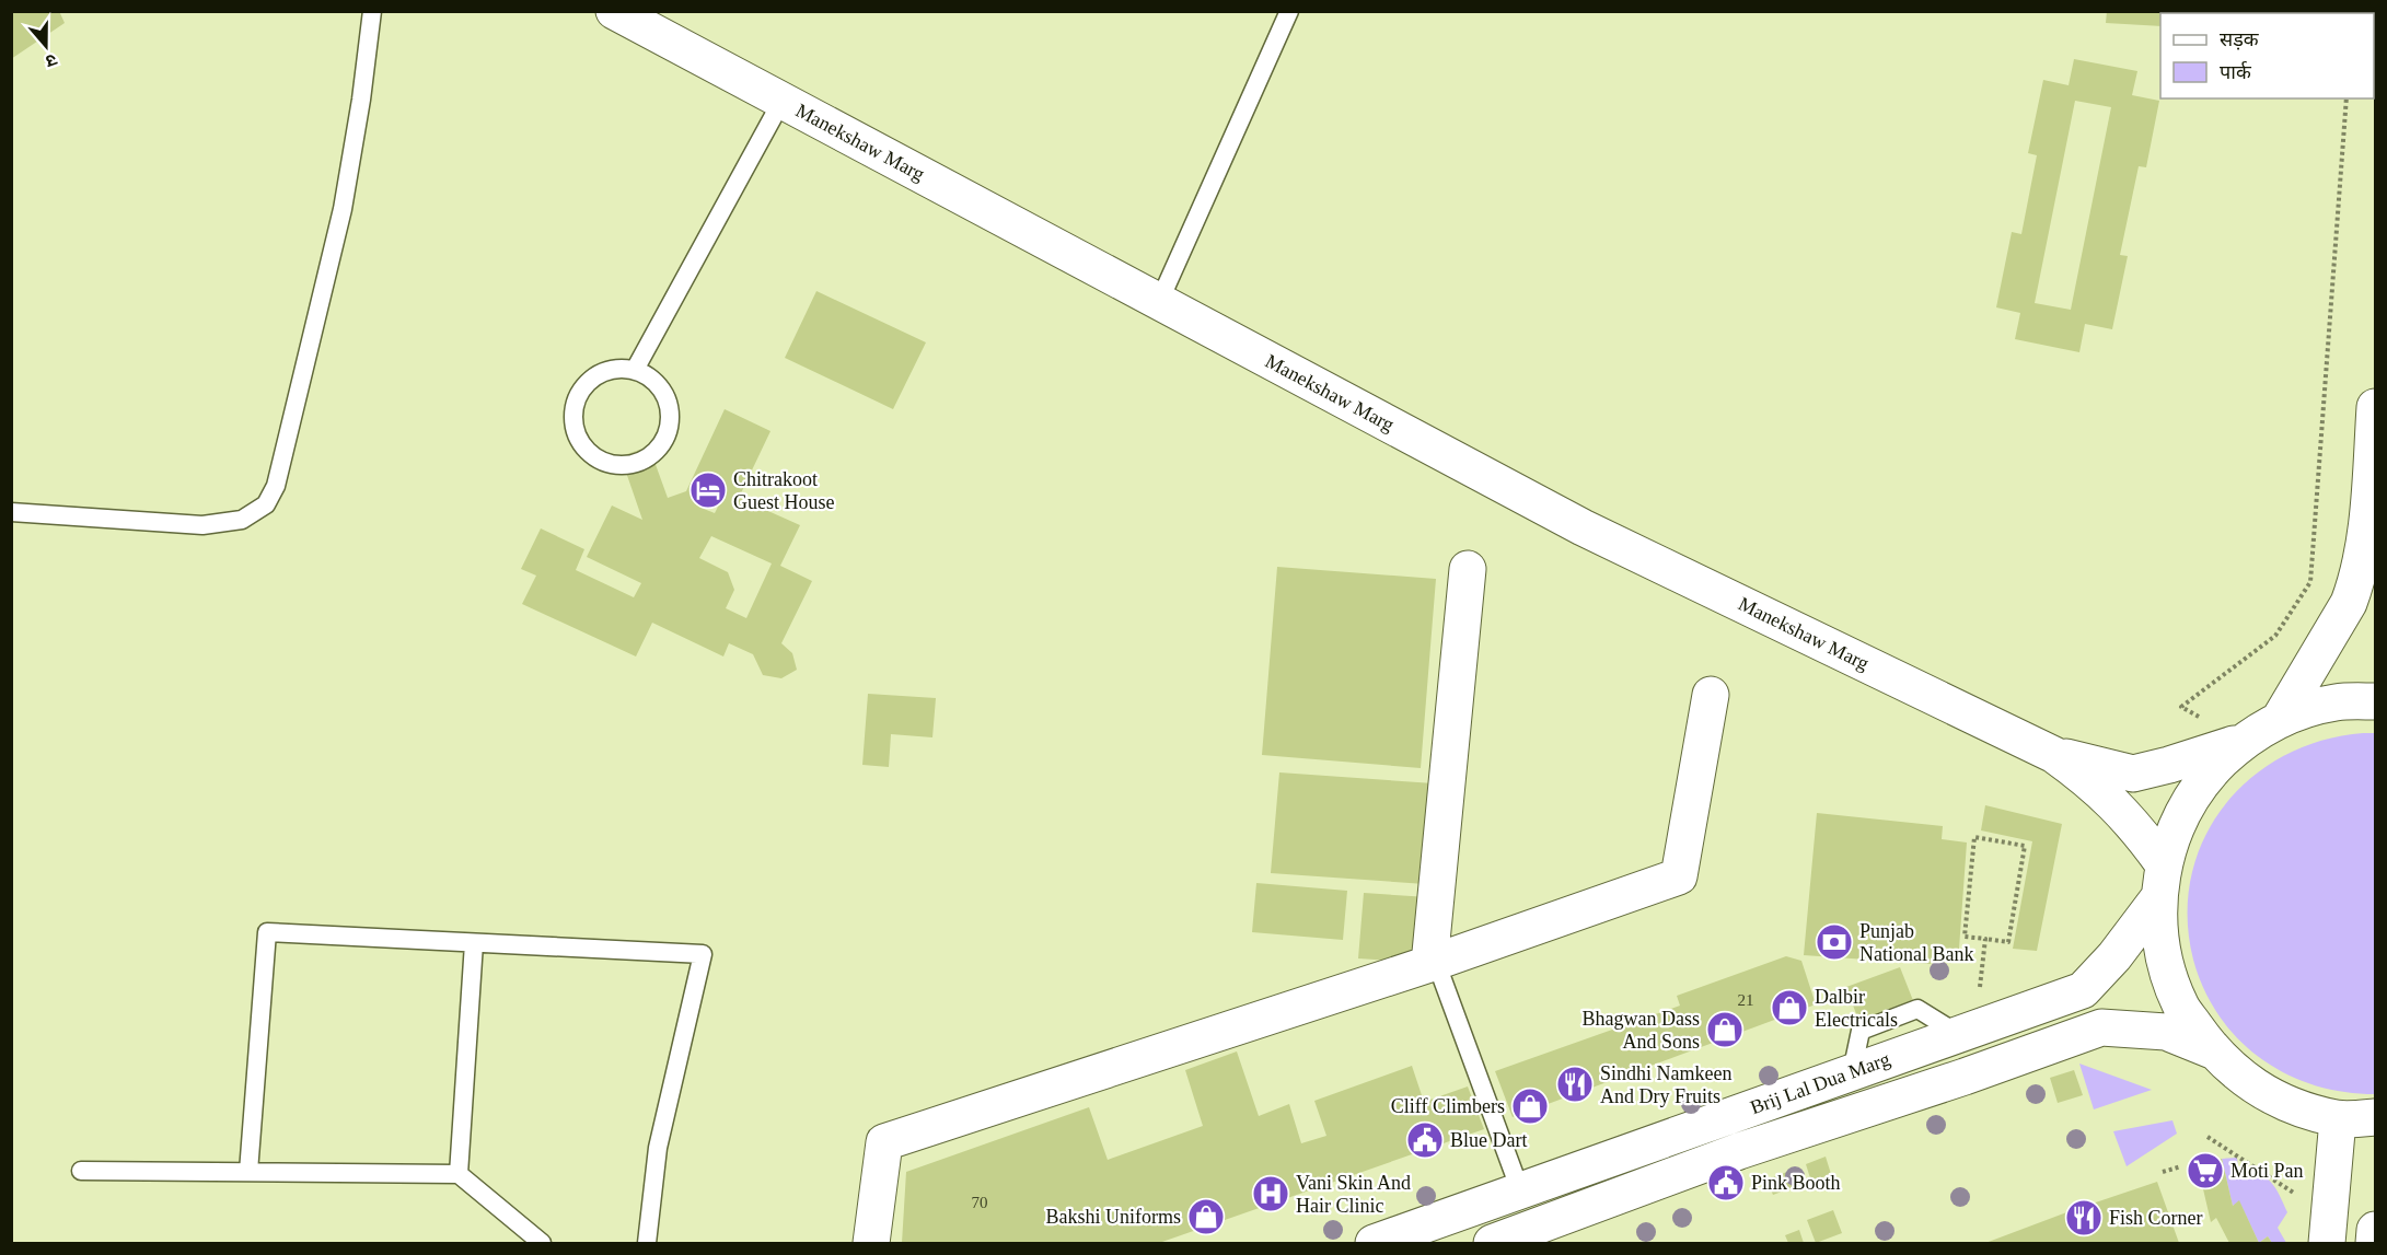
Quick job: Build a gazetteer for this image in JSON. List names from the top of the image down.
{
  "streets": {
    "street": ["Manekshaw Marg", "Brij Lal Dua Marg"]
  },
  "crossings": [
    ["Manekshaw Marg", "Brij Lal Dua Marg"]
  ],
  "places": {
    "hotel": ["Chitrakoot Guest House"],
    "bank": ["Punjab National Bank"],
    "shop": [
      "Dalbir Electricals",
      "Bhagwan Dass And Sons",
      "Cliff Climbers",
      "Bakshi Uniforms"
    ],
    "restaurant": ["Sindhi Namkeen And Dry Fruits", "Fish Corner"],
    "public building": ["Blue Dart", "Pink Booth"],
    "supermarket": ["Moti Pan"],
    "hospital": ["Vani Skin And Hair Clinic"]
  },
  "house_numbers": ["21", "70"],
  "legend": ["सड़क", "पार्क"],
  "north": "bottom"
}
